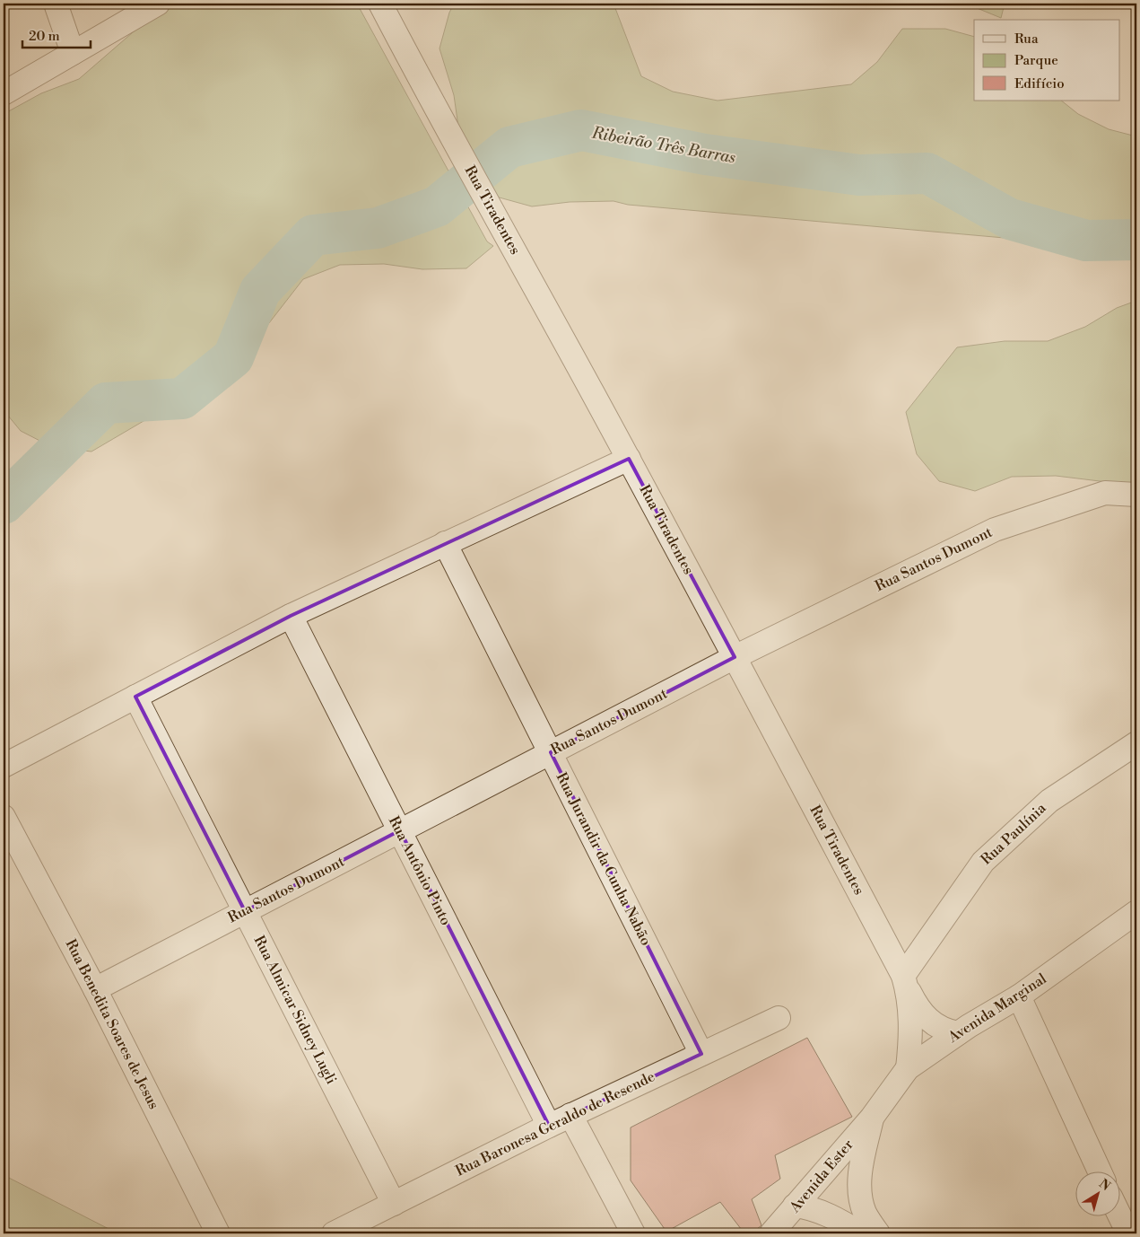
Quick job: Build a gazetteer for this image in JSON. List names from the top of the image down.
{
  "streets": {
    "street": [
      "Rua Tiradentes",
      "Rua Santos Dumont",
      "Rua Paulínia",
      "Rua Jurandir da Cunha Nabão",
      "Rua Antônio Pinto",
      "Avenida Marginal",
      "Rua Almicar Sidney Lugli",
      "Rua Benedita Soares de Jesus",
      "Rua Baronesa Geraldo de Resende",
      "Avenida Ester"
    ]
  },
  "crossings": [
    ["Rua Tiradentes", "Rua Santos Dumont"],
    ["Rua Tiradentes", "Rua Paulínia"],
    ["Rua Tiradentes", "Avenida Marginal"],
    ["Rua Santos Dumont", "Rua Jurandir da Cunha Nabão"],
    ["Rua Santos Dumont", "Rua Antônio Pinto"],
    ["Rua Santos Dumont", "Rua Almicar Sidney Lugli"],
    ["Rua Santos Dumont", "Rua Benedita Soares de Jesus"],
    ["Rua Jurandir da Cunha Nabão", "Rua Baronesa Geraldo de Resende"],
    ["Rua Antônio Pinto", "Rua Baronesa Geraldo de Resende"],
    ["Avenida Marginal", "Avenida Ester"],
    ["Rua Almicar Sidney Lugli", "Rua Baronesa Geraldo de Resende"]
  ],
  "water": ["Ribeirão Três Barras"],
  "legend": ["Rua", "Parque", "Edifício"],
  "scale_bar": "20 m",
  "north": "top right"
}
